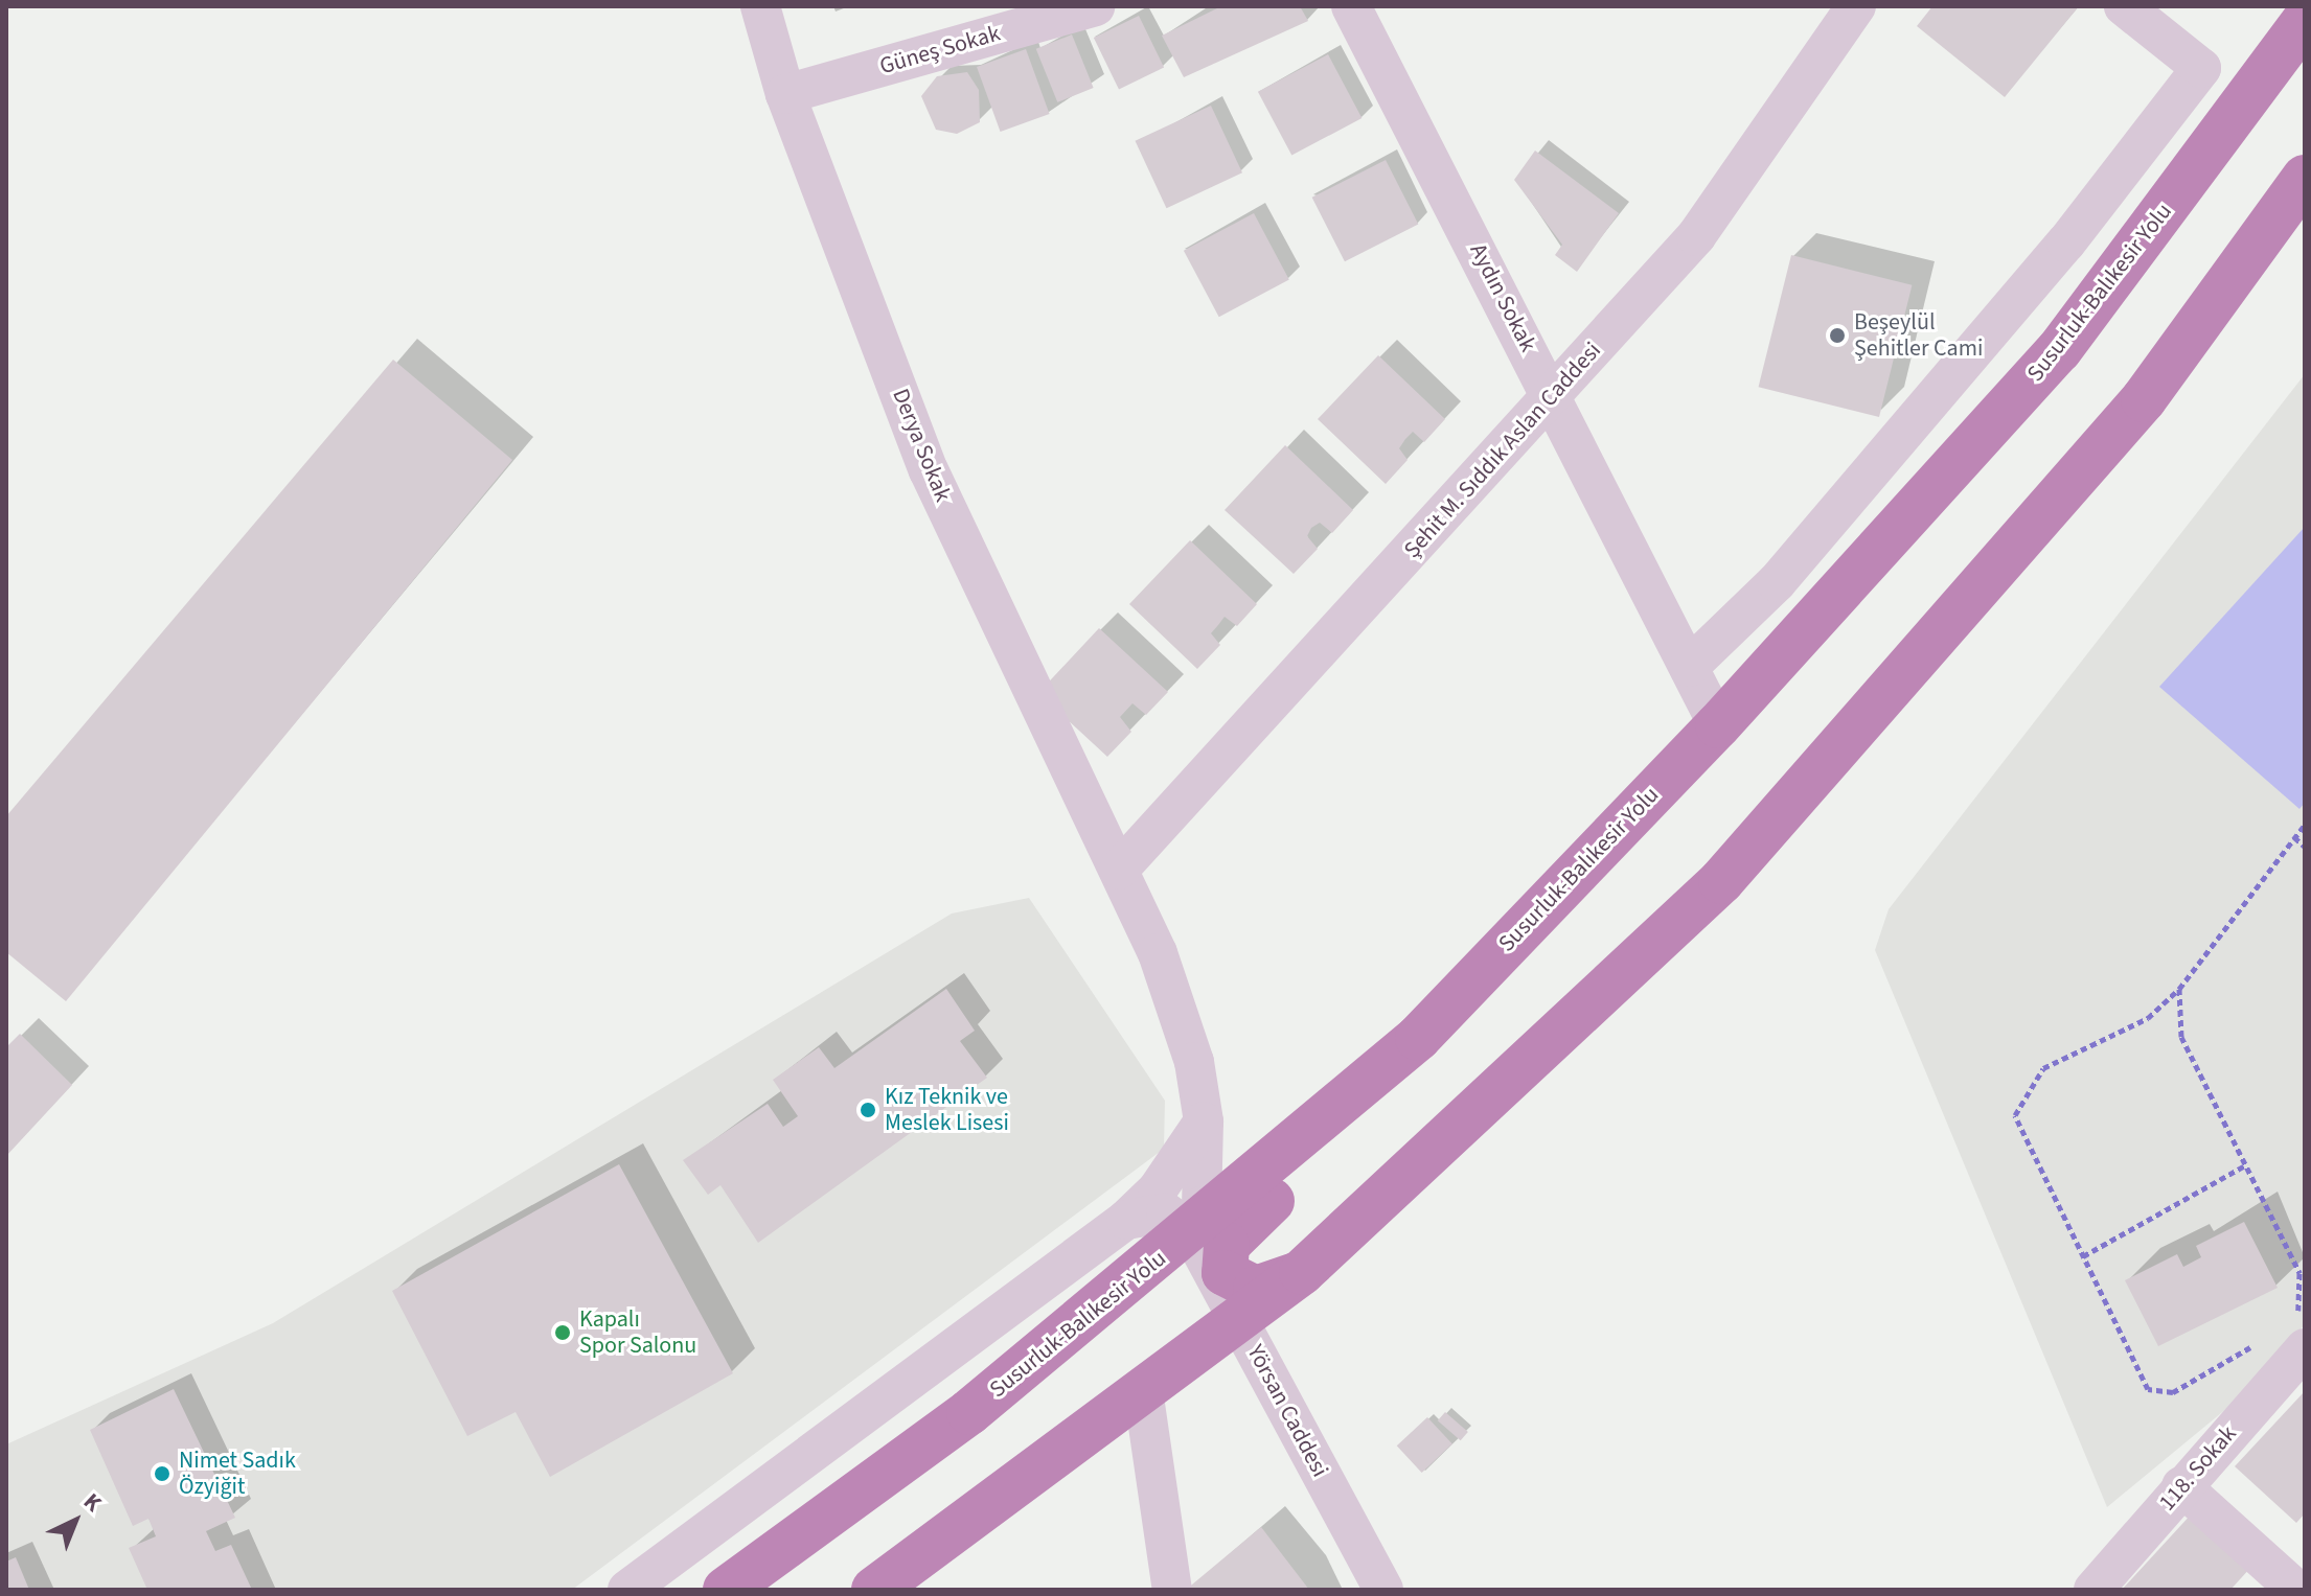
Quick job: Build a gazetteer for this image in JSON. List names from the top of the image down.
{
  "streets": {
    "highway": ["Susurluk-Balıkesir Yolu"],
    "street": [
      "Güneş Sokak",
      "Aydın Sokak",
      "Derya Sokak",
      "Şehit M. Sıddık Aslan Caddesi",
      "Yörsan Caddesi",
      "118. Sokak"
    ]
  },
  "crossings": [
    ["Güneş Sokak", "Derya Sokak"],
    ["Susurluk-Balıkesir Yolu", "Aydın Sokak"],
    ["Susurluk-Balıkesir Yolu", "Derya Sokak"],
    ["Susurluk-Balıkesir Yolu", "Yörsan Caddesi"],
    ["Aydın Sokak", "Şehit M. Sıddık Aslan Caddesi"],
    ["Derya Sokak", "Şehit M. Sıddık Aslan Caddesi"],
    ["Derya Sokak", "Yörsan Caddesi"]
  ],
  "places": [
    "Beşeylül Şehitler Cami",
    "Kız Teknik ve Meslek Lisesi",
    "Kapalı Spor Salonu",
    "Nimet Sadık Özyiğit"
  ],
  "north": "top right"
}
